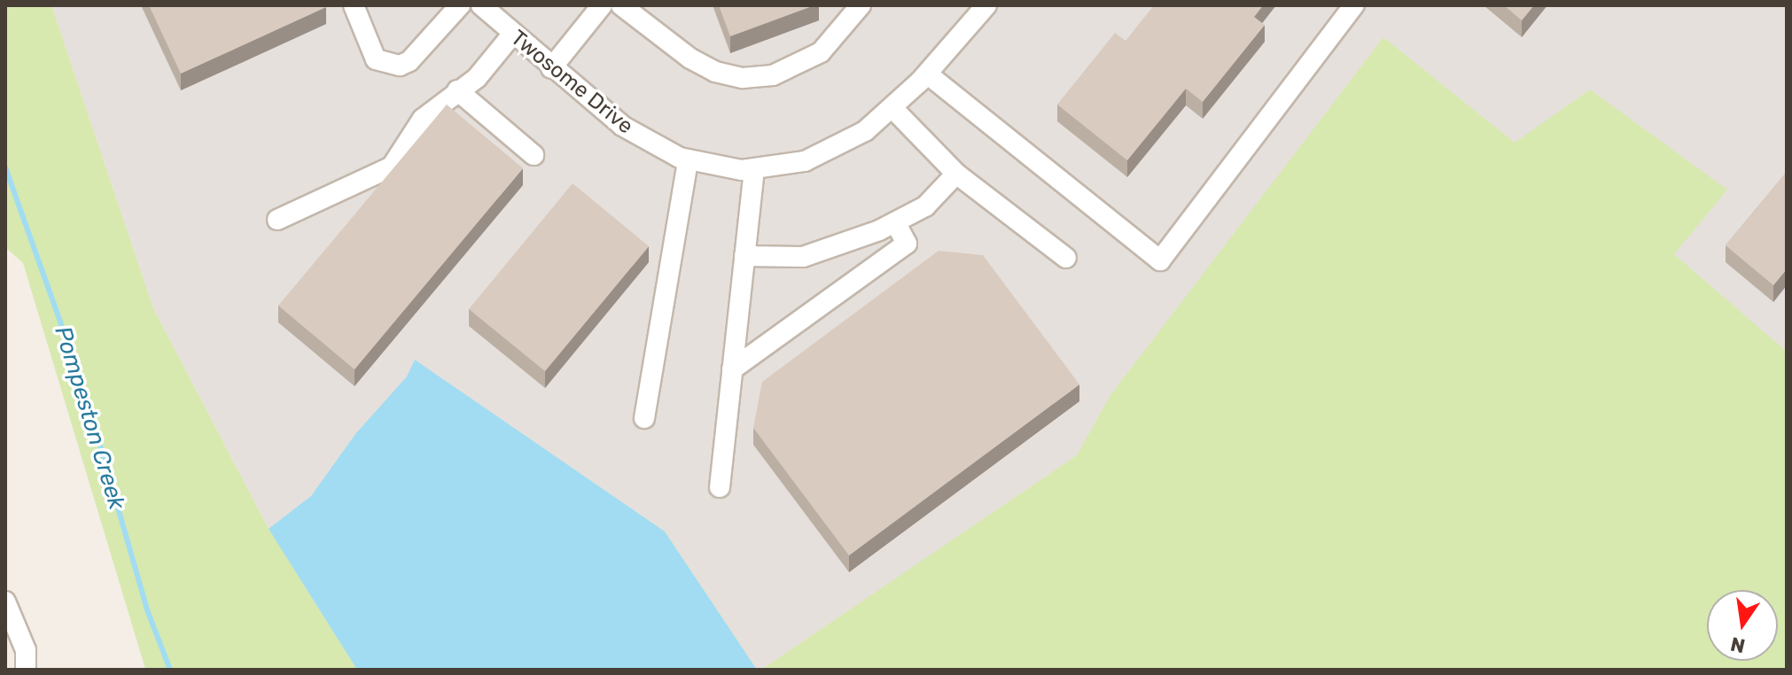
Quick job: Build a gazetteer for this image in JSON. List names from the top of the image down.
{
  "streets": {
    "street": ["Twosome Drive"]
  },
  "water": ["Pompeston Creek"],
  "north": "bottom"
}
